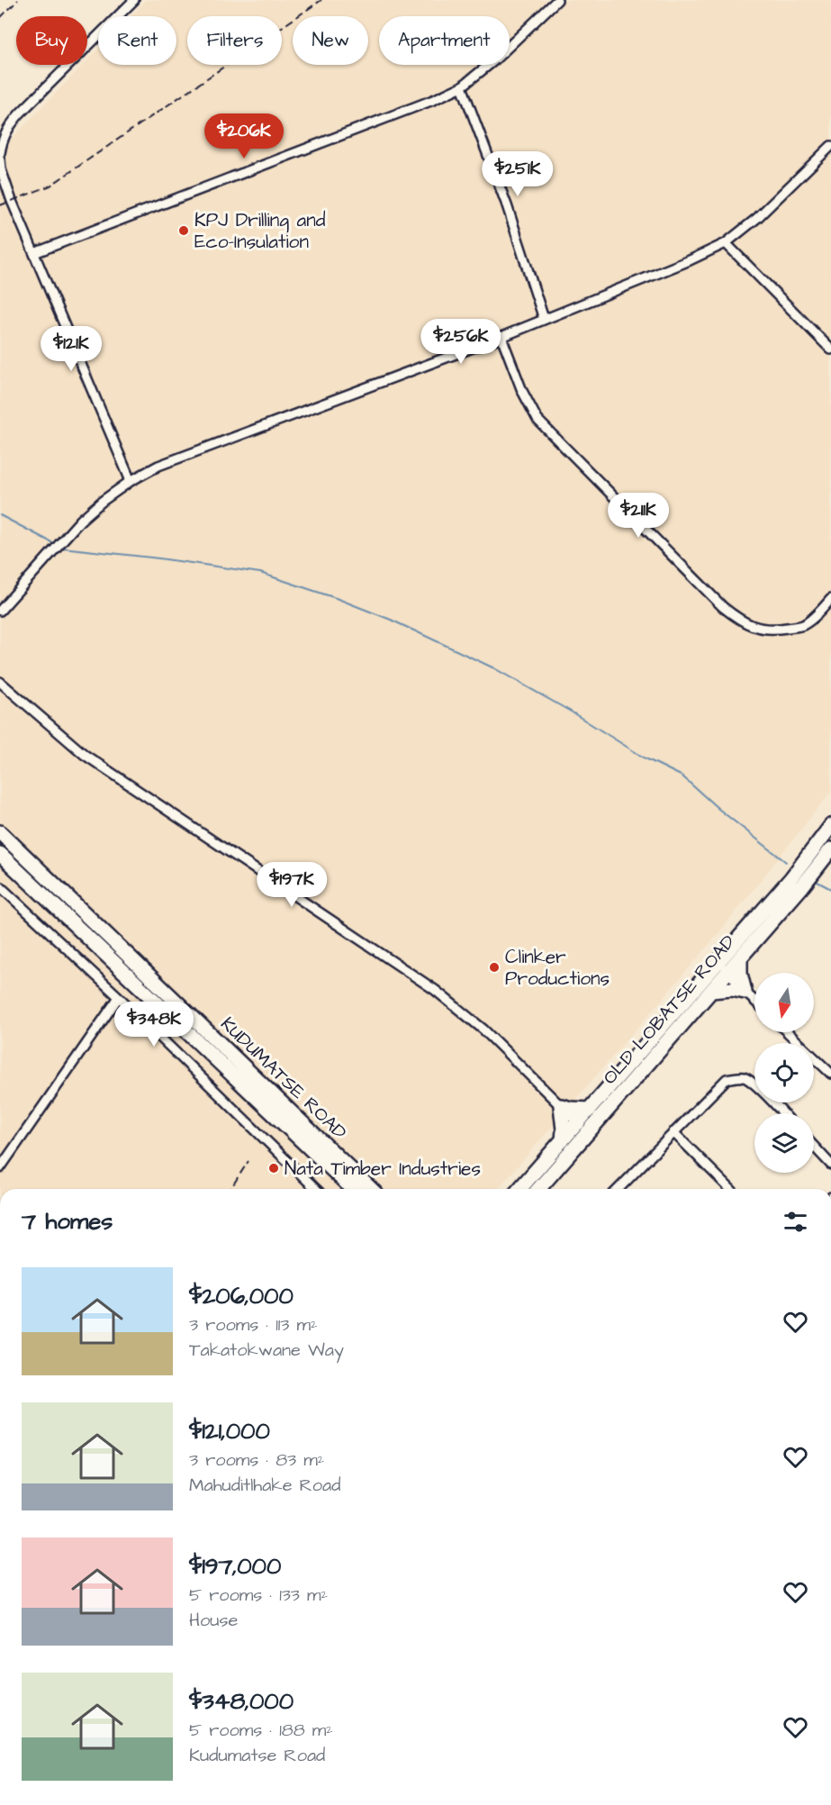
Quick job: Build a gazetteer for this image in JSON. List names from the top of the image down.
{
  "streets": {
    "main road": ["OLD LOBATSE ROAD", "KUDUMATSE ROAD"]
  },
  "places": ["KPJ Drilling and Eco-Insulation", "Clinker Productions", "Nata Timber Industries"],
  "north": "bottom",
  "page": {
    "chip": [
      "Buy",
      "Rent",
      "Filters",
      "New",
      "Apartment"
    ],
    "price": [
      "$206K",
      "$251K",
      "$256K",
      "$121K",
      "$211K",
      "$197K",
      "$348K"
    ],
    "heading": "7 homes",
    "list": [
      {
        "name": "$206,000",
        "note": "3 rooms · 113 m² · Takatokwane Way"
      },
      {
        "name": "$121,000",
        "note": "3 rooms · 83 m² · Mahuditlhake Road"
      },
      {
        "name": "$197,000",
        "note": "5 rooms · 133 m² · House"
      },
      {
        "name": "$348,000",
        "note": "5 rooms · 188 m² · Kudumatse Road"
      }
    ]
  }
}
